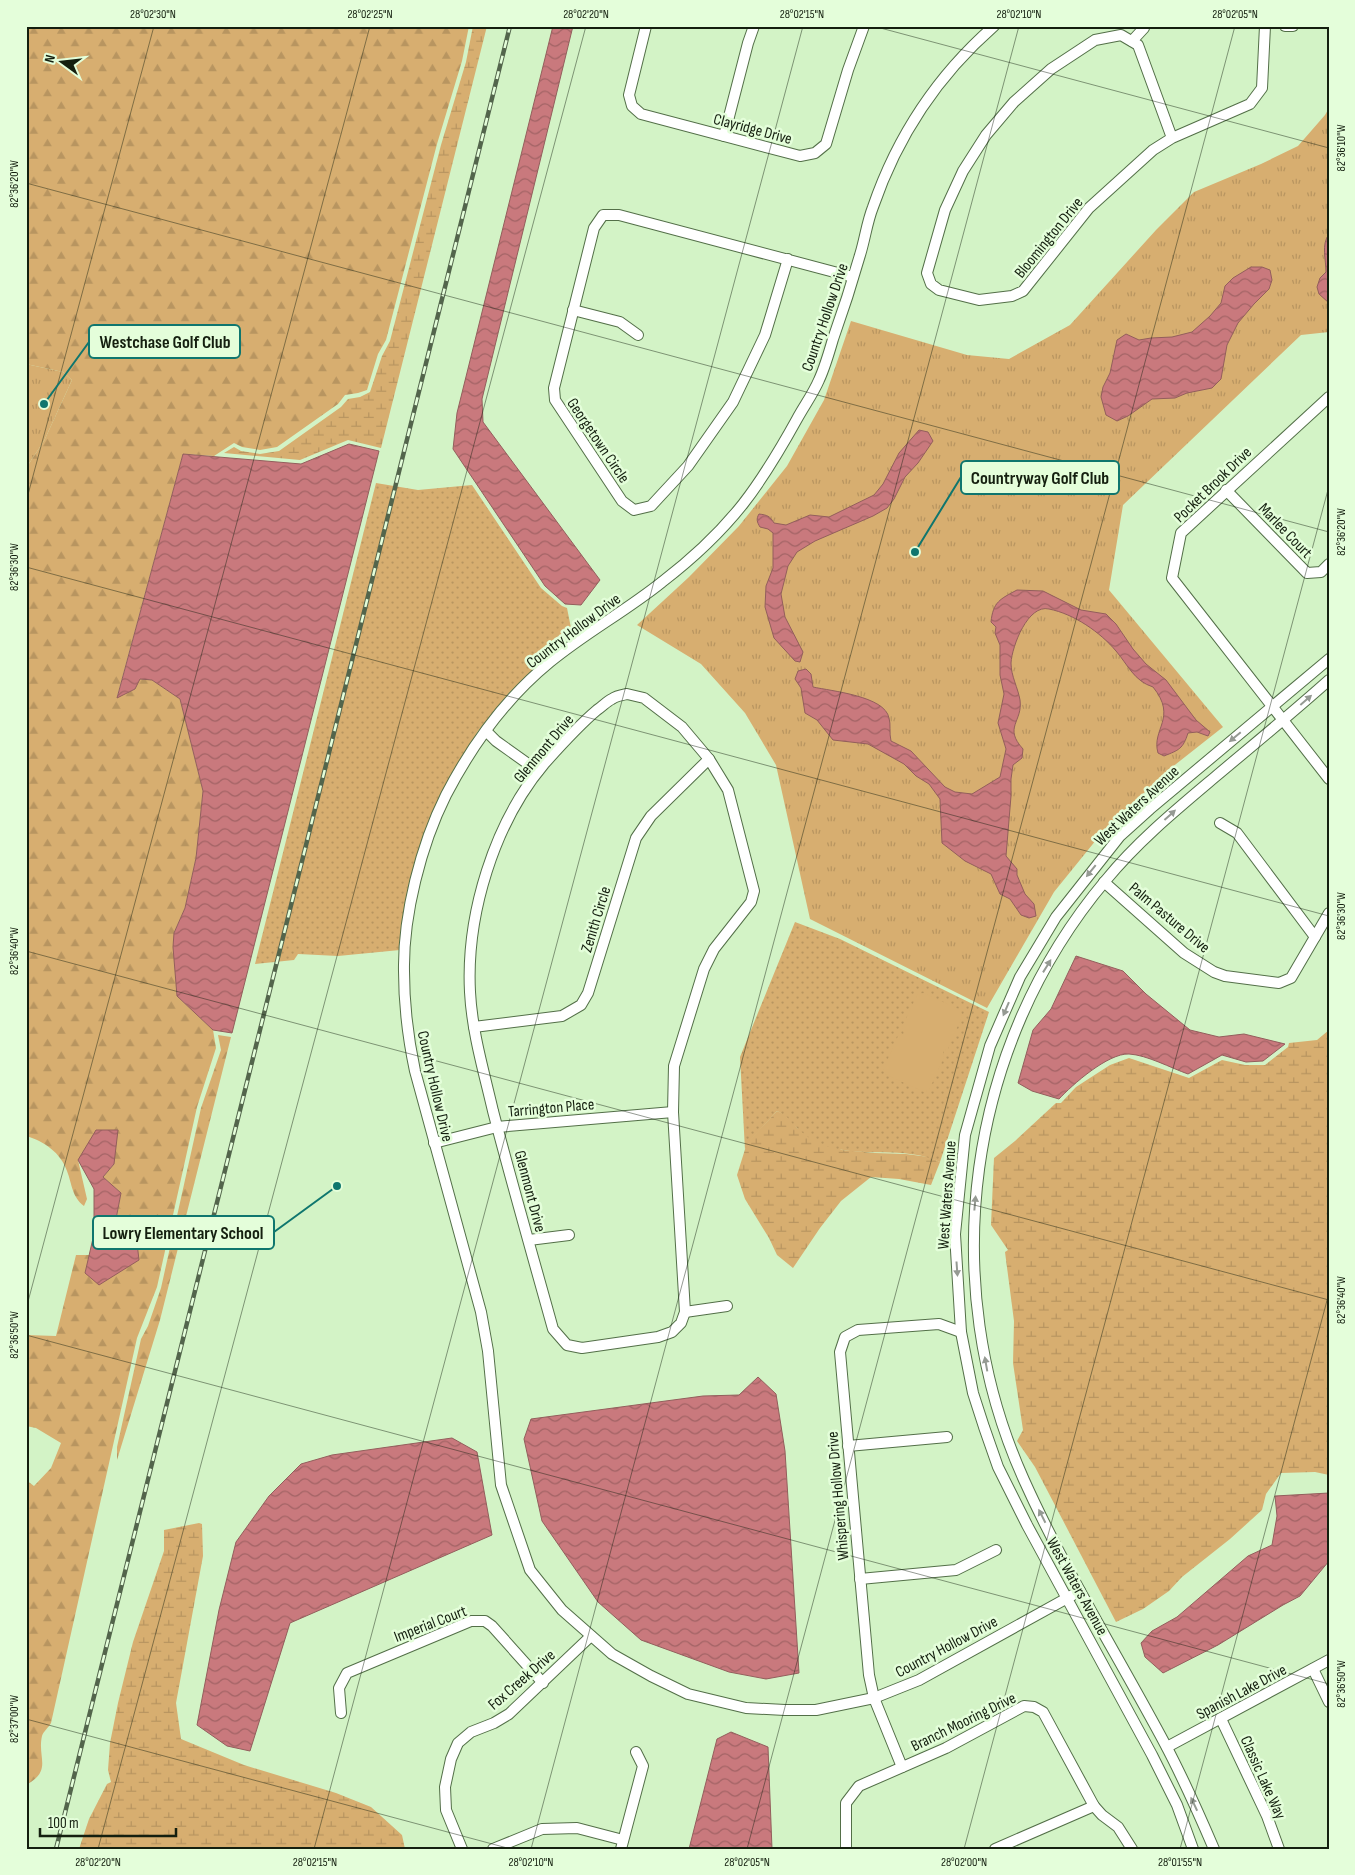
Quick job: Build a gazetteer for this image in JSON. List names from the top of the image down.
{
  "streets": {
    "street": [
      "Clayridge Drive",
      "Bloomington Drive",
      "Country Hollow Drive",
      "Georgetown Circle",
      "Pocket Brook Drive",
      "Marlee Court",
      "Glenmont Drive",
      "West Waters Avenue",
      "Palm Pasture Drive",
      "Zenith Circle",
      "Tarrington Place",
      "Whispering Hollow Drive",
      "Imperial Court",
      "Fox Creek Drive",
      "Spanish Lake Drive",
      "Branch Mooring Drive",
      "Classic Lake Way"
    ]
  },
  "crossings": [
    ["Country Hollow Drive", "Georgetown Circle"],
    ["Country Hollow Drive", "West Waters Avenue"],
    ["Country Hollow Drive", "Tarrington Place"],
    ["Country Hollow Drive", "Whispering Hollow Drive"],
    ["Country Hollow Drive", "Fox Creek Drive"],
    ["Pocket Brook Drive", "Marlee Court"],
    ["Pocket Brook Drive", "West Waters Avenue"],
    ["Glenmont Drive", "Zenith Circle"],
    ["Glenmont Drive", "Tarrington Place"],
    ["West Waters Avenue", "Palm Pasture Drive"],
    ["West Waters Avenue", "Whispering Hollow Drive"],
    ["West Waters Avenue", "Spanish Lake Drive"],
    ["Whispering Hollow Drive", "Branch Mooring Drive"],
    ["Imperial Court", "Fox Creek Drive"],
    ["Spanish Lake Drive", "Classic Lake Way"]
  ],
  "places": ["Westchase Golf Club", "Countryway Golf Club", "Lowry Elementary School"],
  "scale_bar": "100 m",
  "north": "left",
  "coordinates": [
    "28°02'30\"N",
    "28°02'25\"N",
    "28°02'20\"N",
    "28°02'15\"N",
    "28°02'10\"N",
    "28°02'05\"N",
    "82°36'10\"W",
    "82°36'20\"W",
    "82°36'30\"W",
    "82°36'40\"W",
    "82°36'50\"W",
    "82°37'00\"W",
    "28°02'00\"N",
    "28°01'55\"N"
  ]
}
